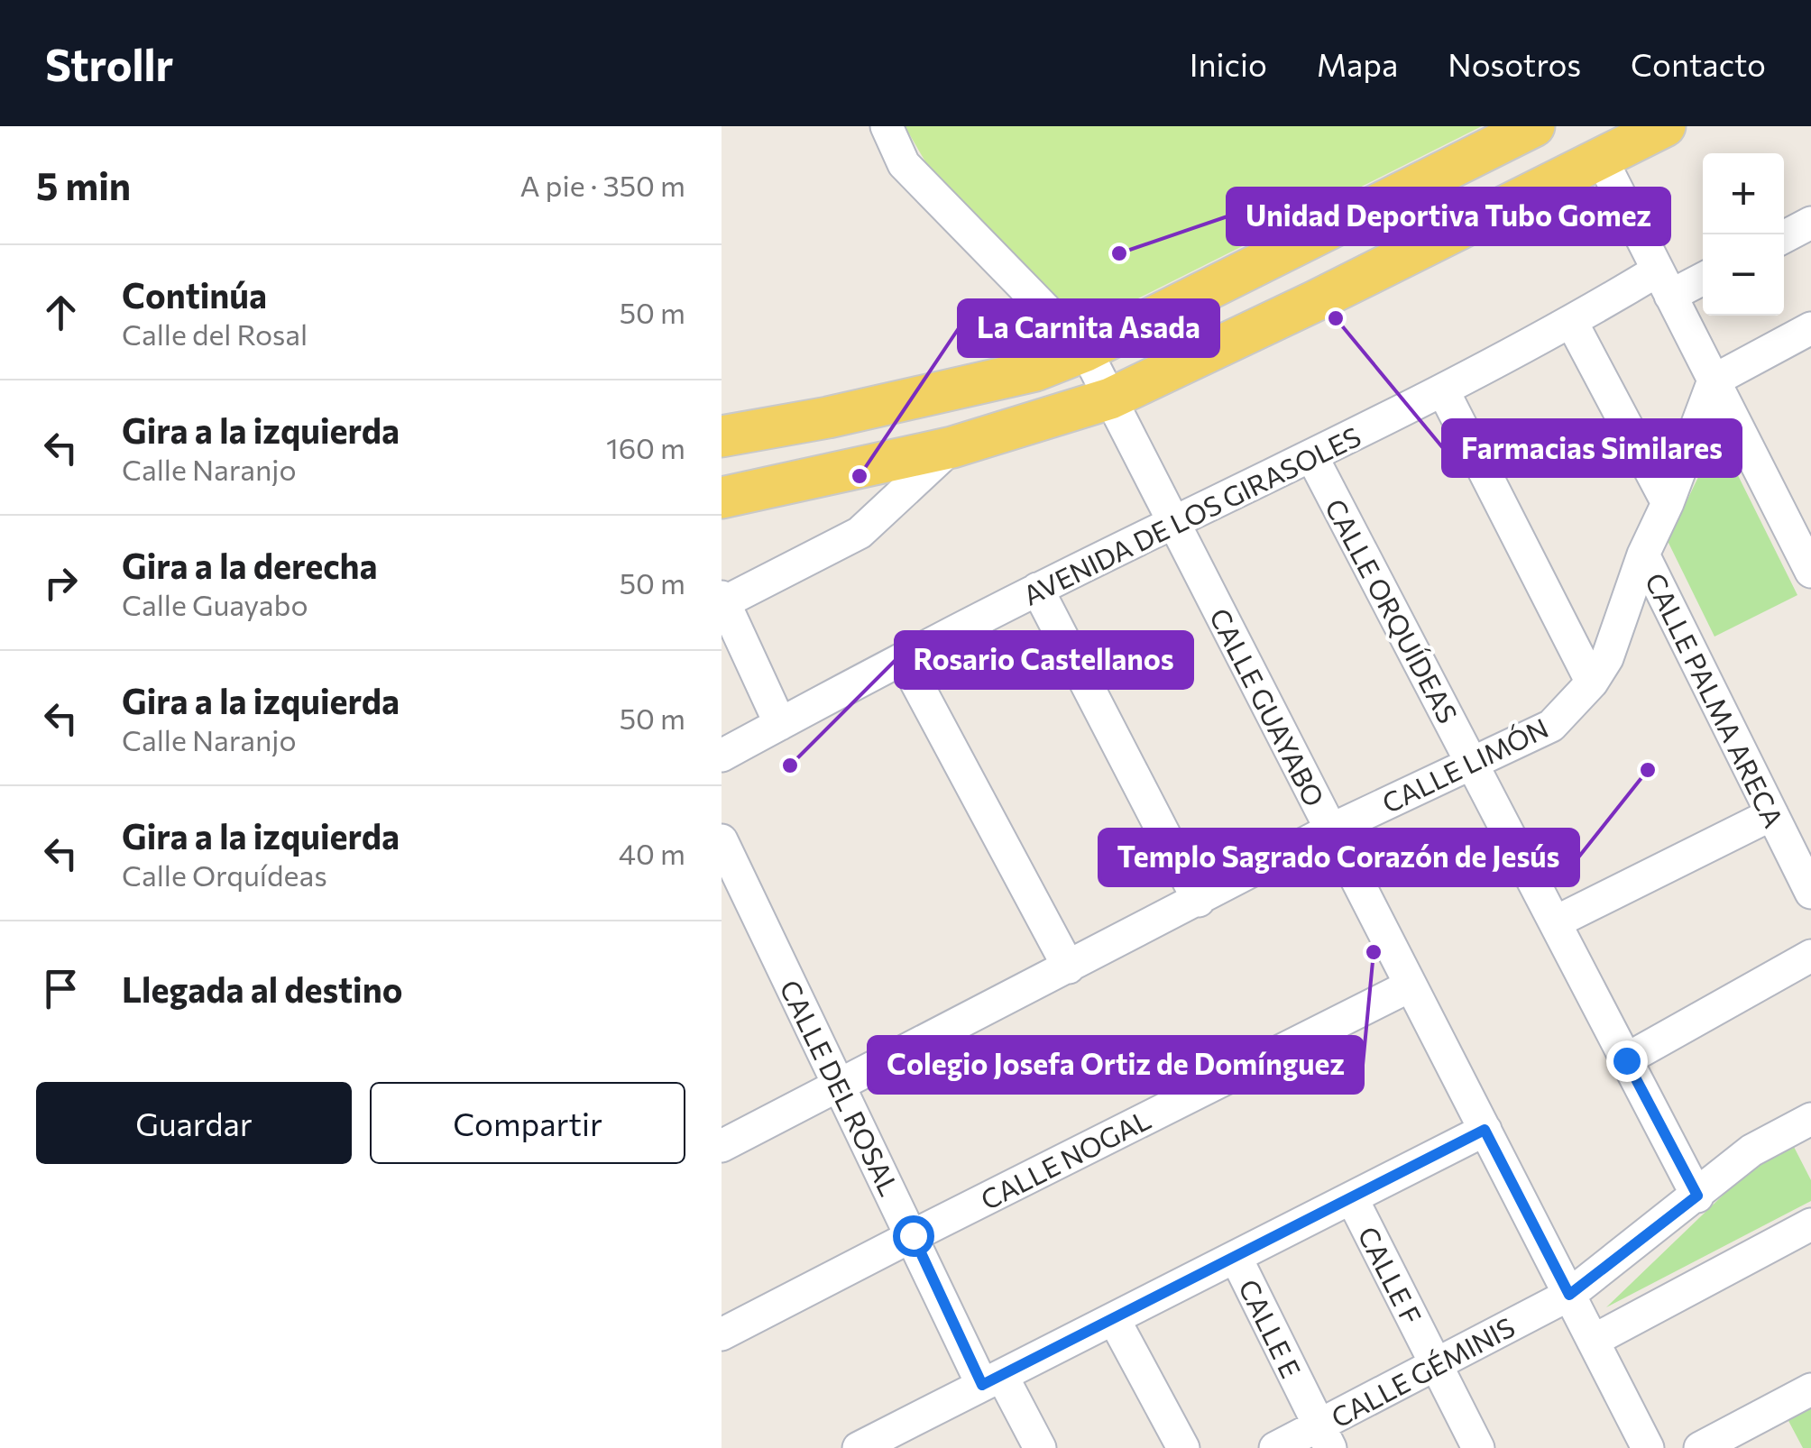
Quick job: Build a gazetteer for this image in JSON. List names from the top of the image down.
{
  "streets": {
    "street": [
      "AVENIDA DE LOS GIRASOLES",
      "CALLE ORQUÍDEAS",
      "CALLE PALMA ARECA",
      "CALLE GUAYABO",
      "CALLE LIMÓN",
      "CALLE DEL ROSAL",
      "CALLE NOGAL",
      "CALLE F",
      "CALLE E",
      "CALLE GÉMINIS"
    ]
  },
  "crossings": [
    ["AVENIDA DE LOS GIRASOLES", "CALLE ORQUÍDEAS"],
    ["AVENIDA DE LOS GIRASOLES", "CALLE GUAYABO"],
    ["CALLE ORQUÍDEAS", "CALLE LIMÓN"],
    ["CALLE ORQUÍDEAS", "CALLE GÉMINIS"],
    ["CALLE PALMA ARECA", "CALLE LIMÓN"],
    ["CALLE GUAYABO", "CALLE LIMÓN"],
    ["CALLE GUAYABO", "CALLE NOGAL"],
    ["CALLE GUAYABO", "CALLE GÉMINIS"],
    ["CALLE LIMÓN", "CALLE DEL ROSAL"],
    ["CALLE DEL ROSAL", "CALLE NOGAL"],
    ["CALLE F", "CALLE GÉMINIS"],
    ["CALLE E", "CALLE GÉMINIS"]
  ],
  "places": [
    "Unidad Deportiva Tubo Gomez",
    "Farmacias Similares",
    "La Carnita Asada",
    "Rosario Castellanos",
    "Templo Sagrado Corazón de Jesús",
    "Colegio Josefa Ortiz de Domínguez"
  ],
  "page": {
    "header": "Strollr",
    "nav": [
      "Inicio",
      "Mapa",
      "Nosotros",
      "Contacto"
    ],
    "heading": ["5 min", "A pie · 350 m"],
    "map_buttons": ["+", "−"],
    "list": [
      ["Continúa", "Calle del Rosal", "50 m"],
      ["Gira a la izquierda", "Calle Naranjo", "160 m"],
      ["Gira a la derecha", "Calle Guayabo", "50 m"],
      ["Gira a la izquierda", "Calle Naranjo", "50 m"],
      ["Gira a la izquierda", "Calle Orquídeas", "40 m"],
      "Llegada al destino"
    ],
    "buttons": ["Guardar", "Compartir"]
  }
}
